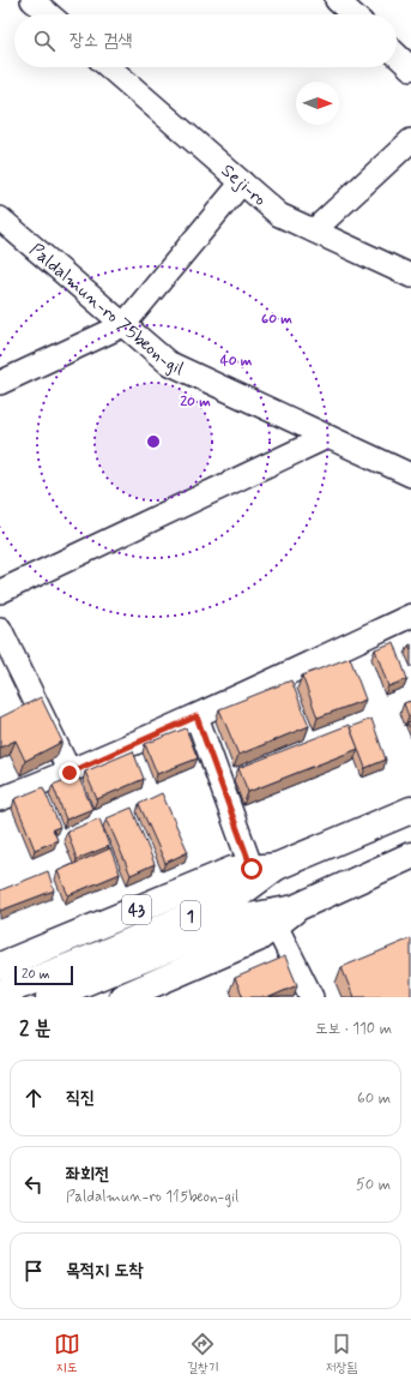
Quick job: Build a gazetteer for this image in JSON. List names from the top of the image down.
{
  "streets": {
    "main road": ["43", "1"],
    "street": ["Seji-ro", "Paldalmun-ro 75beon-gil"]
  },
  "crossings": [
    ["43", "1"]
  ],
  "scale_bar": "20 m",
  "north": "right",
  "page": {
    "search": "장소 검색",
    "scale": "20 m",
    "heading": ["2 분", "도보 · 110 m"],
    "list": [
      ["직진", "60 m"],
      ["좌회전", "Paldalmun-ro 115beon-gil", "50 m"],
      "목적지 도착"
    ],
    "nav": ["지도", "길찾기", "저장됨"]
  },
  "rings": ["60 m", "40 m", "20 m"]
}
